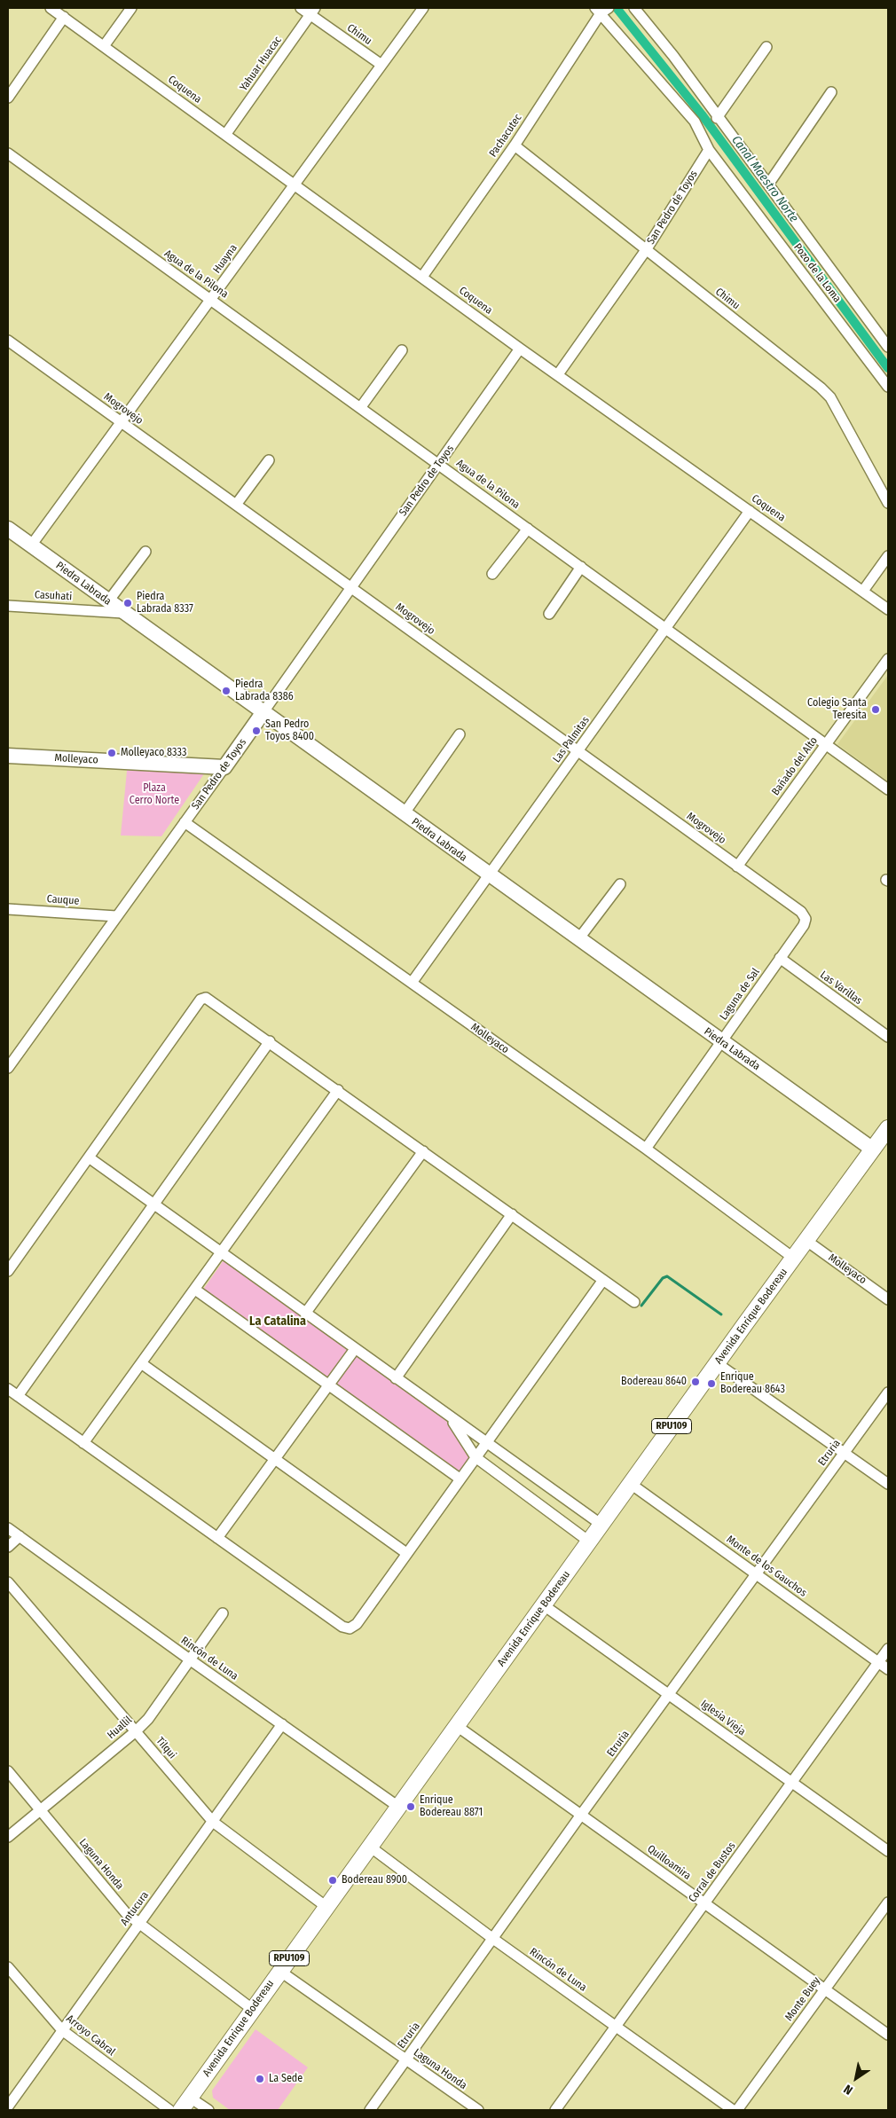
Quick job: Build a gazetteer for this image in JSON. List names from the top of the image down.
{
  "streets": {
    "main road": [
      "San Pedro de Toyos",
      "Piedra Labrada",
      "Molleyaco",
      "Avenida Enrique Bodereau",
      "RPU109"
    ],
    "street": [
      "Chimu",
      "Yahuar Huacac",
      "Coquena",
      "Pachacutec",
      "Huayna",
      "Pozo de la Loma",
      "Agua de la Pilona",
      "Mogrovejo",
      "Casuhati",
      "Las Palmitas",
      "Bañado del Alto",
      "Cauque",
      "Las Varillas",
      "Laguna de Sal",
      "Etruria",
      "Monte de los Gauchos",
      "Rincón de Luna",
      "Iglesia Vieja",
      "Huallil",
      "Tilqui",
      "Quilloamira",
      "Laguna Honda",
      "Corral de Bustos",
      "Antucura",
      "Monte Buey",
      "Arroyo Cabral"
    ]
  },
  "crossings": [
    ["Chimu", "Yahuar Huacac"],
    ["Chimu", "Pachacutec"],
    ["Chimu", "San Pedro de Toyos"],
    ["Chimu", "Huayna"],
    ["Yahuar Huacac", "Coquena"],
    ["Coquena", "Pachacutec"],
    ["Coquena", "San Pedro de Toyos"],
    ["Coquena", "Huayna"],
    ["Coquena", "Las Palmitas"],
    ["Pachacutec", "Pozo de la Loma"],
    ["San Pedro de Toyos", "Pozo de la Loma"],
    ["San Pedro de Toyos", "Agua de la Pilona"],
    ["San Pedro de Toyos", "Mogrovejo"],
    ["San Pedro de Toyos", "Piedra Labrada"],
    ["San Pedro de Toyos", "Molleyaco"],
    ["San Pedro de Toyos", "Cauque"],
    ["Huayna", "Agua de la Pilona"],
    ["Huayna", "Mogrovejo"],
    ["Huayna", "Piedra Labrada"],
    ["Agua de la Pilona", "Las Palmitas"],
    ["Agua de la Pilona", "Bañado del Alto"],
    ["Mogrovejo", "Las Palmitas"],
    ["Mogrovejo", "Bañado del Alto"],
    ["Mogrovejo", "Laguna de Sal"],
    ["Piedra Labrada", "Casuhati"],
    ["Piedra Labrada", "Las Palmitas"],
    ["Piedra Labrada", "Laguna de Sal"],
    ["Piedra Labrada", "Avenida Enrique Bodereau"],
    ["Las Palmitas", "Molleyaco"],
    ["Molleyaco", "Laguna de Sal"],
    ["Molleyaco", "Avenida Enrique Bodereau"],
    ["Las Varillas", "Laguna de Sal"],
    ["Avenida Enrique Bodereau", "Monte de los Gauchos"],
    ["Avenida Enrique Bodereau", "Rincón de Luna"],
    ["Avenida Enrique Bodereau", "Iglesia Vieja"],
    ["Avenida Enrique Bodereau", "Tilqui"],
    ["Avenida Enrique Bodereau", "Quilloamira"],
    ["Avenida Enrique Bodereau", "Laguna Honda"],
    ["Etruria", "Monte de los Gauchos"],
    ["Etruria", "Rincón de Luna"],
    ["Etruria", "Iglesia Vieja"],
    ["Etruria", "Quilloamira"],
    ["Etruria", "Laguna Honda"],
    ["Monte de los Gauchos", "Corral de Bustos"],
    ["Rincón de Luna", "Huallil"],
    ["Rincón de Luna", "Corral de Bustos"],
    ["Rincón de Luna", "Antucura"],
    ["Iglesia Vieja", "Corral de Bustos"],
    ["Huallil", "Tilqui"],
    ["Huallil", "Laguna Honda"],
    ["Tilqui", "Antucura"],
    ["Quilloamira", "Corral de Bustos"],
    ["Quilloamira", "Monte Buey"],
    ["Laguna Honda", "Antucura"],
    ["Antucura", "Arroyo Cabral"]
  ],
  "districts": ["La Catalina"],
  "water": ["Canal Maestro Norte"],
  "parks": ["Plaza Cerro Norte"],
  "places": [
    "Piedra Labrada 8337",
    "Piedra Labrada 8386",
    "Colegio Santa Teresita",
    "San Pedro Toyos 8400",
    "Molleyaco 8333",
    "Bodereau 8640",
    "Enrique Bodereau 8643",
    "Enrique Bodereau 8871",
    "Bodereau 8900",
    "La Sede"
  ],
  "north": "bottom left"
}
